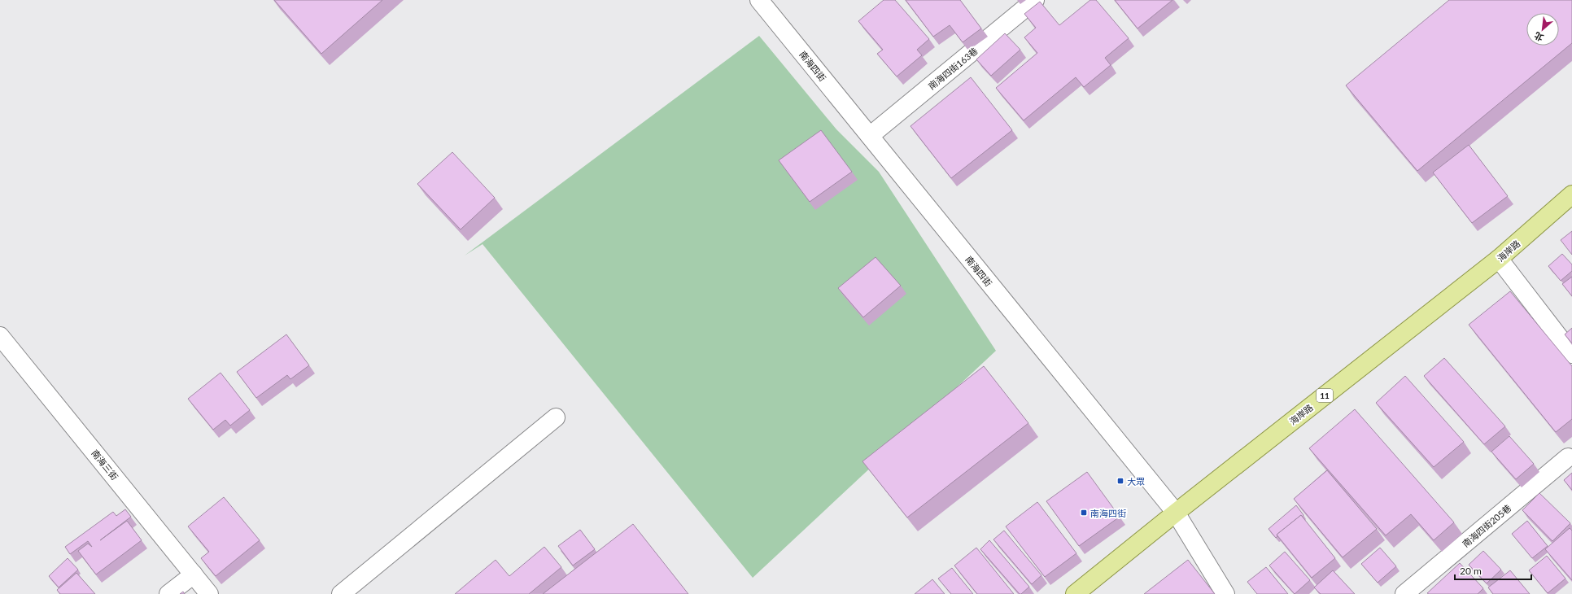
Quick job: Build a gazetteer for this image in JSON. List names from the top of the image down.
{
  "streets": {
    "main road": ["海岸路", "11"],
    "street": [
      "南海四街",
      "南海四街163巷",
      "南海三街",
      "南海四街205巷"
    ]
  },
  "crossings": [
    ["南海四街", "南海四街163巷"],
    ["南海四街", "海岸路"]
  ],
  "places": {
    "transit": ["大眾", "南海四街"]
  },
  "scale_bar": "20 m",
  "north": "bottom left"
}
